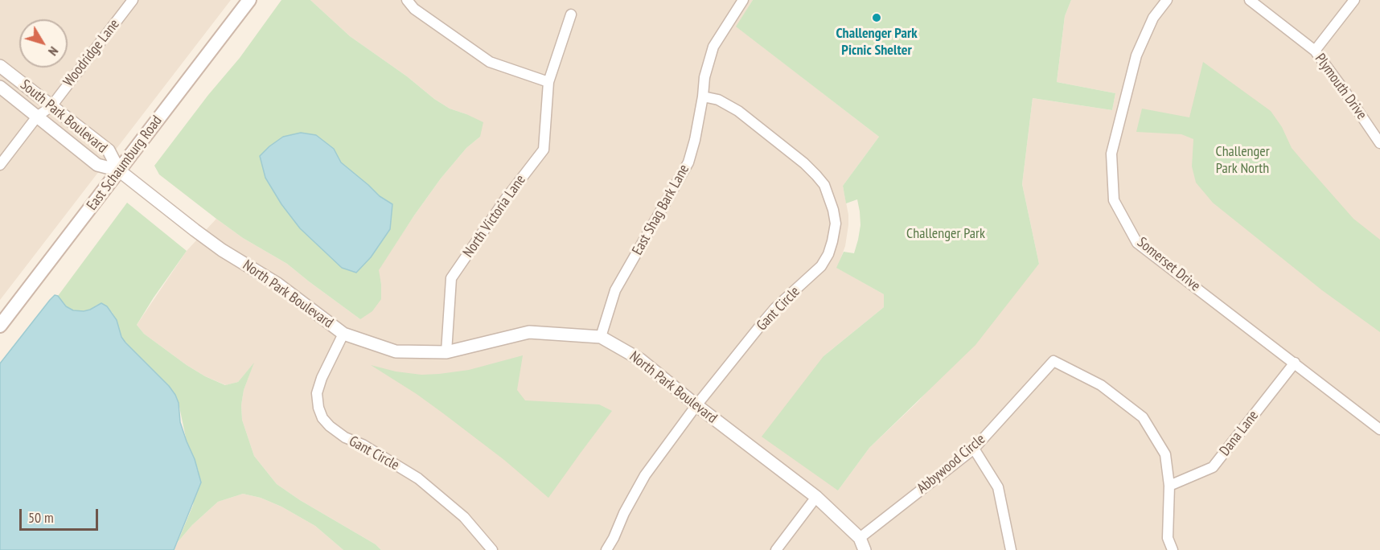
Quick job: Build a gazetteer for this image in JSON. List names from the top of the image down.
{
  "streets": {
    "main road": ["East Schaumburg Road"],
    "street": [
      "Woodridge Lane",
      "Plymouth Drive",
      "South Park Boulevard",
      "East Shag Bark Lane",
      "North Victoria Lane",
      "Somerset Drive",
      "North Park Boulevard",
      "Gant Circle",
      "Dana Lane",
      "Abbywood Circle"
    ]
  },
  "crossings": [
    ["Woodridge Lane", "South Park Boulevard"],
    ["South Park Boulevard", "East Schaumburg Road"],
    ["South Park Boulevard", "North Park Boulevard"],
    ["East Schaumburg Road", "North Park Boulevard"],
    ["East Shag Bark Lane", "North Park Boulevard"],
    ["East Shag Bark Lane", "Gant Circle"],
    ["North Victoria Lane", "North Park Boulevard"],
    ["Somerset Drive", "Dana Lane"],
    ["North Park Boulevard", "Gant Circle"],
    ["North Park Boulevard", "Abbywood Circle"],
    ["Dana Lane", "Abbywood Circle"]
  ],
  "parks": ["Challenger Park North", "Challenger Park"],
  "places": ["Challenger Park Picnic Shelter"],
  "scale_bar": "50 m",
  "north": "bottom right"
}
